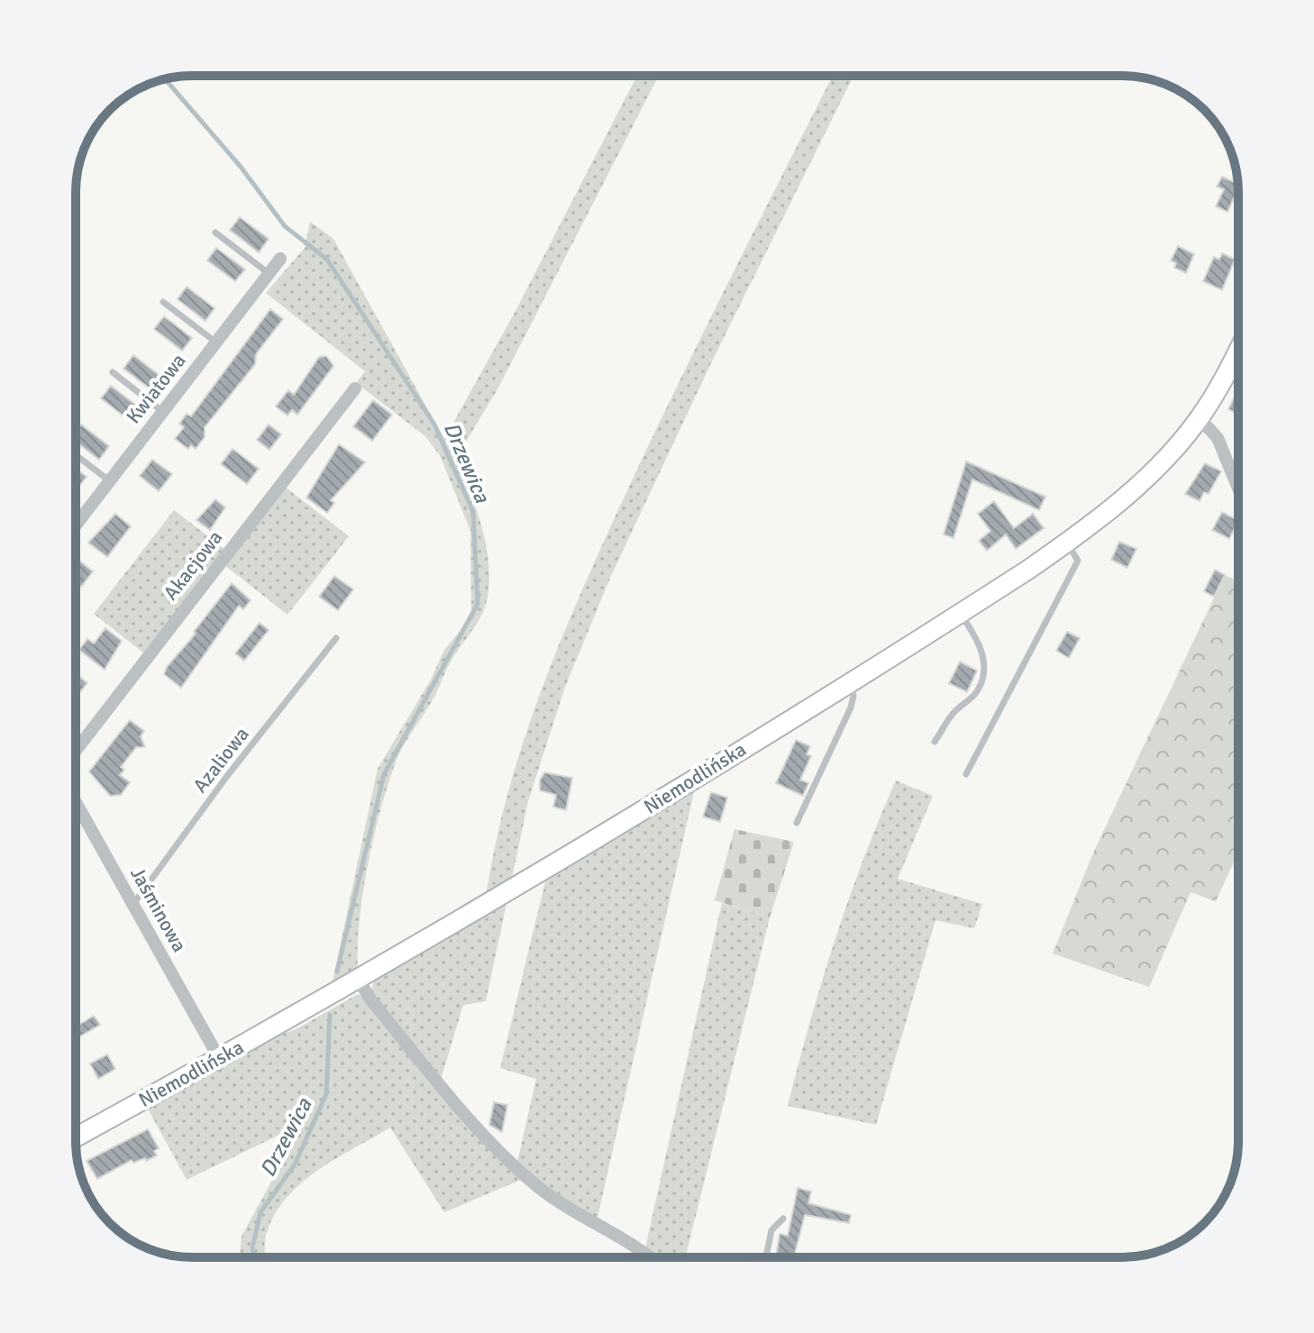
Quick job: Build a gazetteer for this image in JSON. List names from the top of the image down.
{
  "streets": {
    "main road": ["Niemodlińska"],
    "street": ["Kwiatowa", "Akacjowa", "Jaśminowa"],
    "lane": ["Azaliowa"]
  },
  "crossings": [
    ["Azaliowa", "Jaśminowa"],
    ["Niemodlińska", "Jaśminowa"]
  ],
  "water": ["Drzewica"]
}
